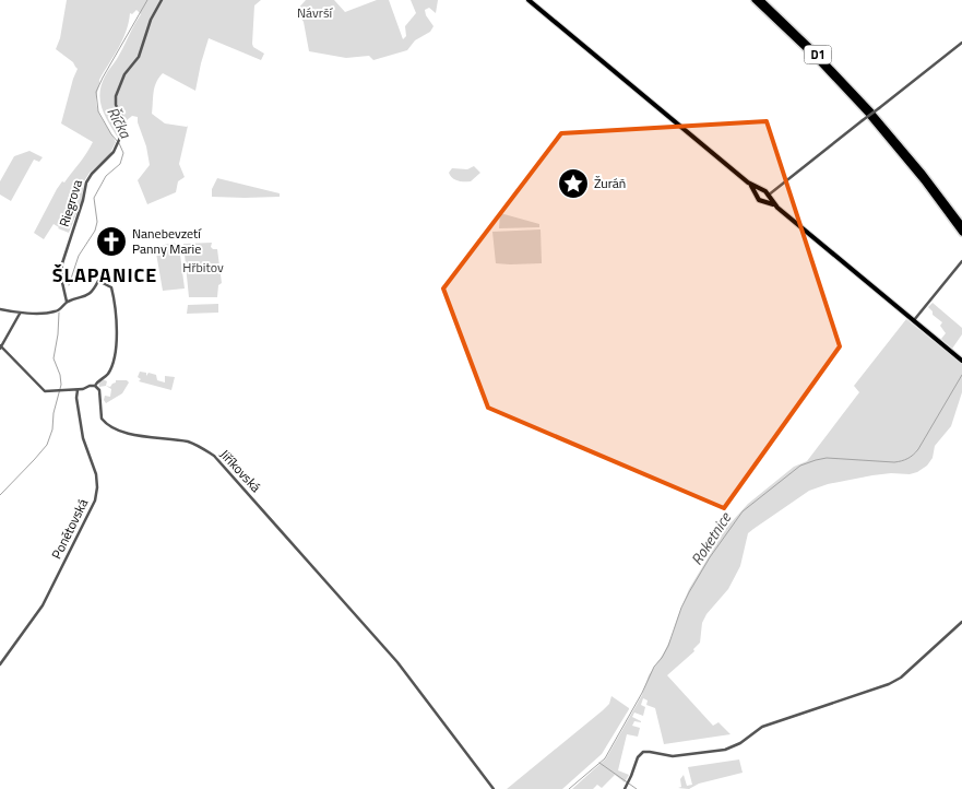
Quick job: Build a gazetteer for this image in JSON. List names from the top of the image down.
{
  "streets": {
    "highway": ["D1"],
    "street": ["Riegrova", "Jiříkovská", "Ponětovská"]
  },
  "districts": ["ŠLAPANICE"],
  "water": ["Říčka", "Roketnice"],
  "parks": ["Návrší", "Hřbitov"],
  "places": {
    "place": ["Žuráň"],
    "church": ["Nanebevzetí Panny Marie"]
  }
}
